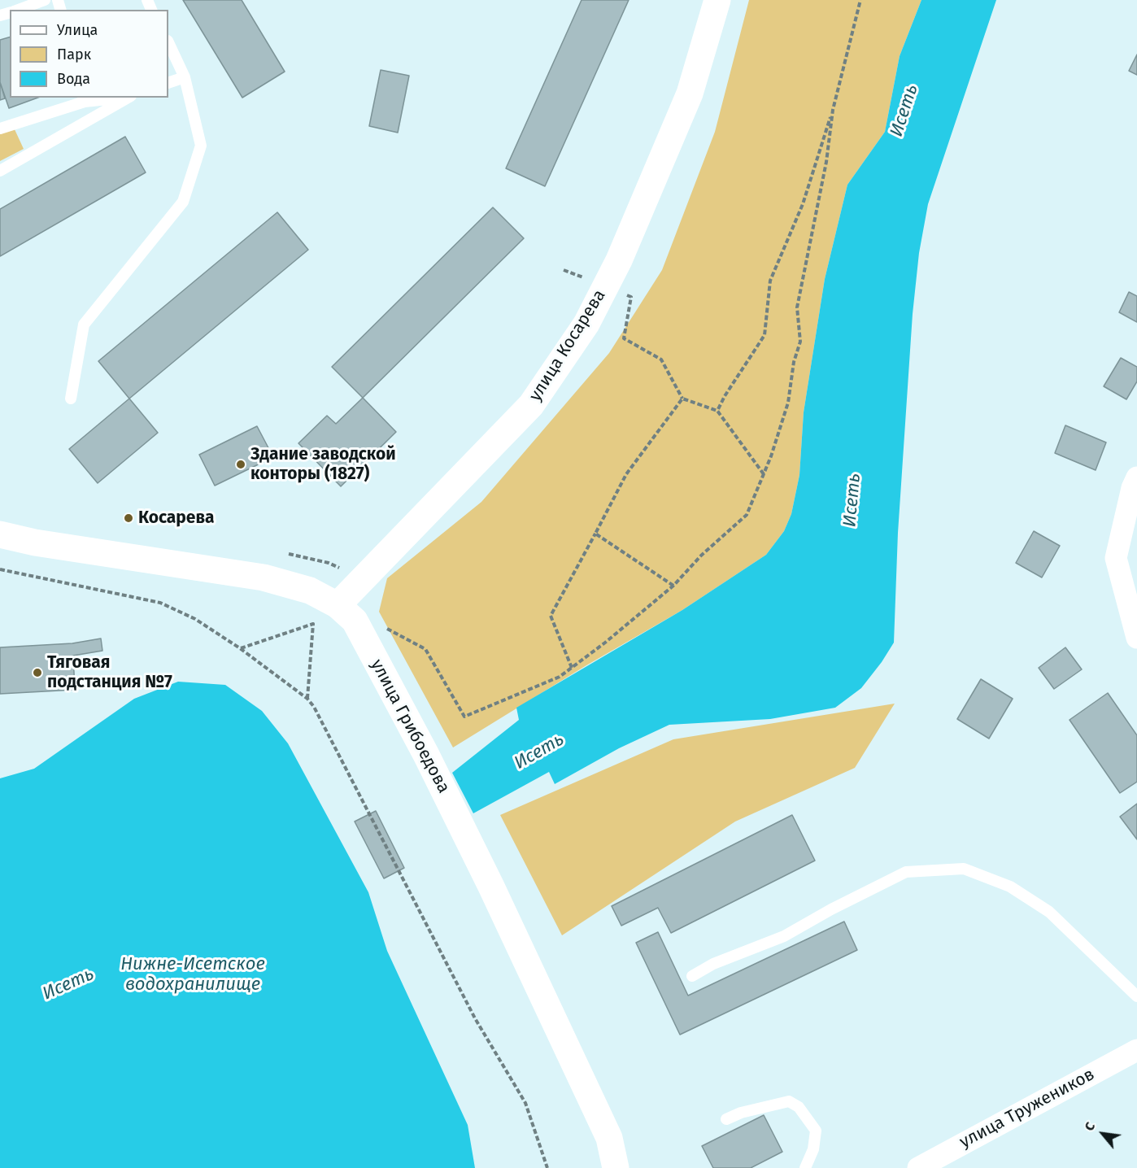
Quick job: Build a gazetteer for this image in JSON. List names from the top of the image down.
{
  "streets": {
    "main road": ["улица Косарева", "улица Грибоедова"],
    "street": ["улица Тружеников"]
  },
  "crossings": [
    ["улица Косарева", "улица Грибоедова"]
  ],
  "water": ["Исеть", "Нижне-Исетское водохранилище"],
  "places": ["Здание заводской конторы (1827)", "Косарева", "Тяговая подстанция №7"],
  "legend": ["Улица", "Парк", "Вода"],
  "north": "top left"
}
